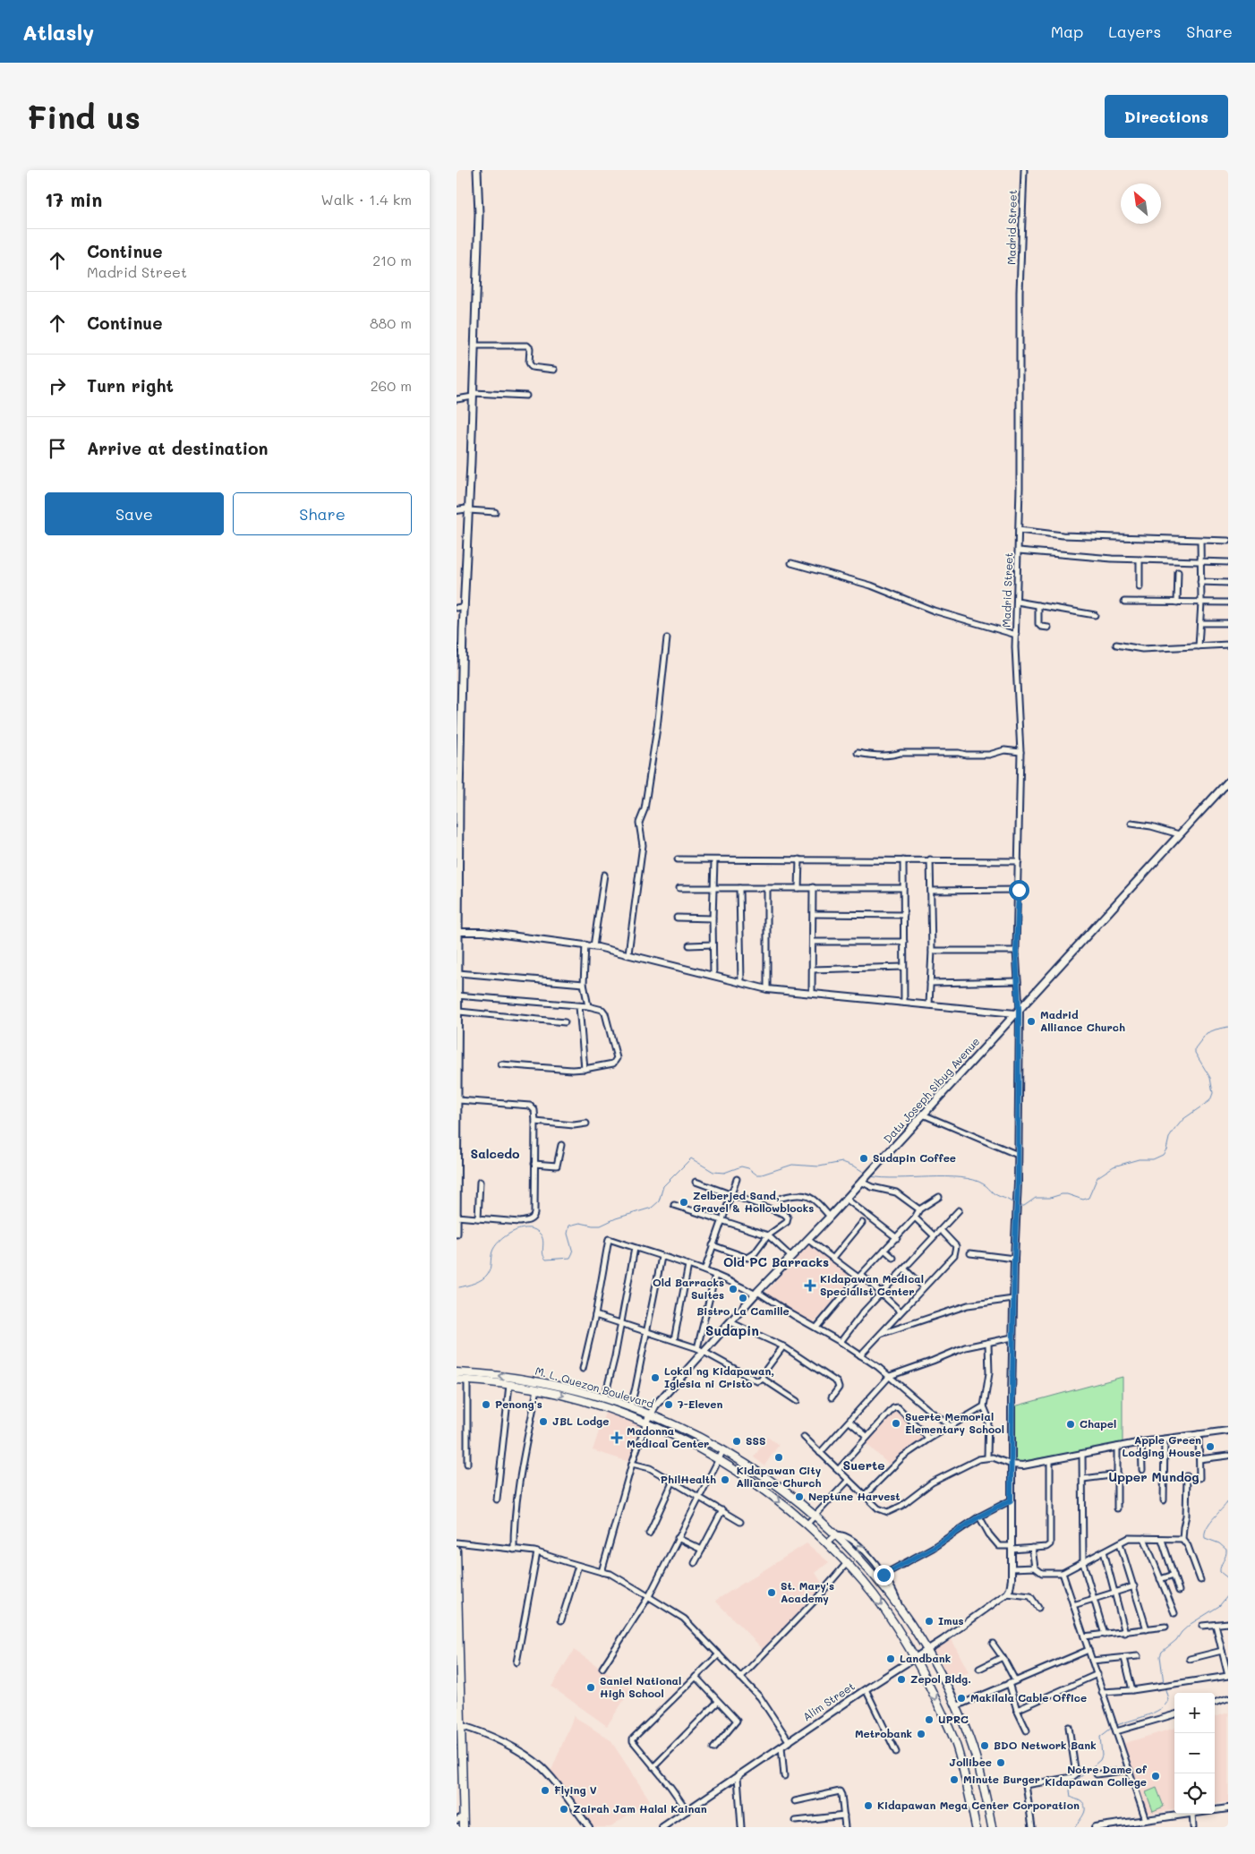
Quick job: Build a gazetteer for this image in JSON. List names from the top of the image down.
{
  "streets": {
    "main road": ["Datu Joseph Sibug Avenue", "M. L. Quezon Boulevard"],
    "street": ["Madrid Street", "Alim Street"]
  },
  "crossings": [
    ["Madrid Street", "Datu Joseph Sibug Avenue"],
    ["Datu Joseph Sibug Avenue", "M. L. Quezon Boulevard"],
    ["M. L. Quezon Boulevard", "Alim Street"]
  ],
  "districts": [
    "Salcedo",
    "Old PC Barracks",
    "Sudapin",
    "Suerte",
    "Upper Mundog"
  ],
  "places": {
    "other": [
      "Madrid Alliance Church",
      "Sudapin Coffee",
      "Zelberjed Sand, Gravel & Hollowblocks",
      "Old Barracks Suites",
      "Bistro La Camille",
      "Lokal ng Kidapawan, Iglesia ni Cristo",
      "Penong's",
      "7-Eleven",
      "JBL Lodge",
      "Suerte Memorial Elementary School",
      "Chapel",
      "SSS",
      "Apple Green Lodging House",
      "Kidapawan City Alliance Church",
      "PhilHealth",
      "Neptune Harvest",
      "St. Mary's Academy",
      "Imus",
      "Landbank",
      "Zepol Bldg.",
      "Saniel National High School",
      "Makilala Cable Office",
      "UPRC",
      "Metrobank",
      "BDO Network Bank",
      "Jollibee",
      "Notre Dame of Kidapawan College",
      "Minute Burger",
      "Flying V",
      "Kidapawan Mega Center Corporation",
      "Zairah Jam Halal Kainan"
    ],
    "health": ["Kidapawan Medical Specialist Center", "Madonna Medical Center"]
  },
  "north": "top left",
  "page": {
    "header": "Atlasly",
    "nav": ["Map", "Layers", "Share"],
    "buttons": [
      "Directions",
      ["Save", "Share"]
    ],
    "title": "Find us",
    "heading": ["17 min", "Walk · 1.4 km"],
    "list": [
      ["Continue", "Madrid Street", "210 m"],
      ["Continue", "880 m"],
      ["Turn right", "260 m"],
      "Arrive at destination"
    ],
    "map_buttons": ["+", "−"]
  }
}
